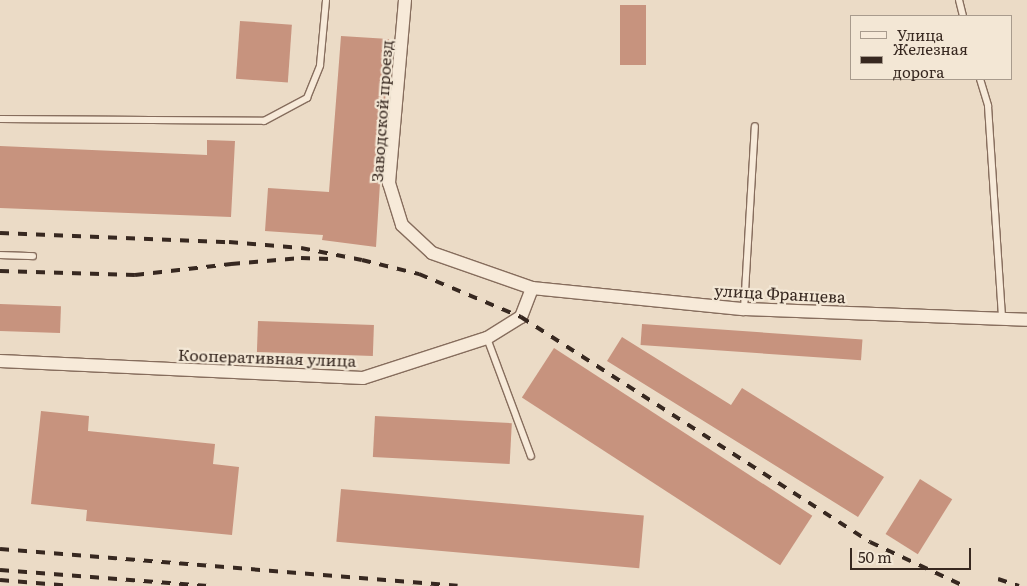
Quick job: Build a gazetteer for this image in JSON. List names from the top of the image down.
{
  "streets": {
    "street": ["Заводской проезд", "улица Францева", "Кооперативная улица"]
  },
  "crossings": [
    ["Заводской проезд", "улица Францева"],
    ["Заводской проезд", "Кооперативная улица"],
    ["улица Францева", "Кооперативная улица"]
  ],
  "legend": ["Улица", "Железная дорога"],
  "scale_bar": "50 m"
}
